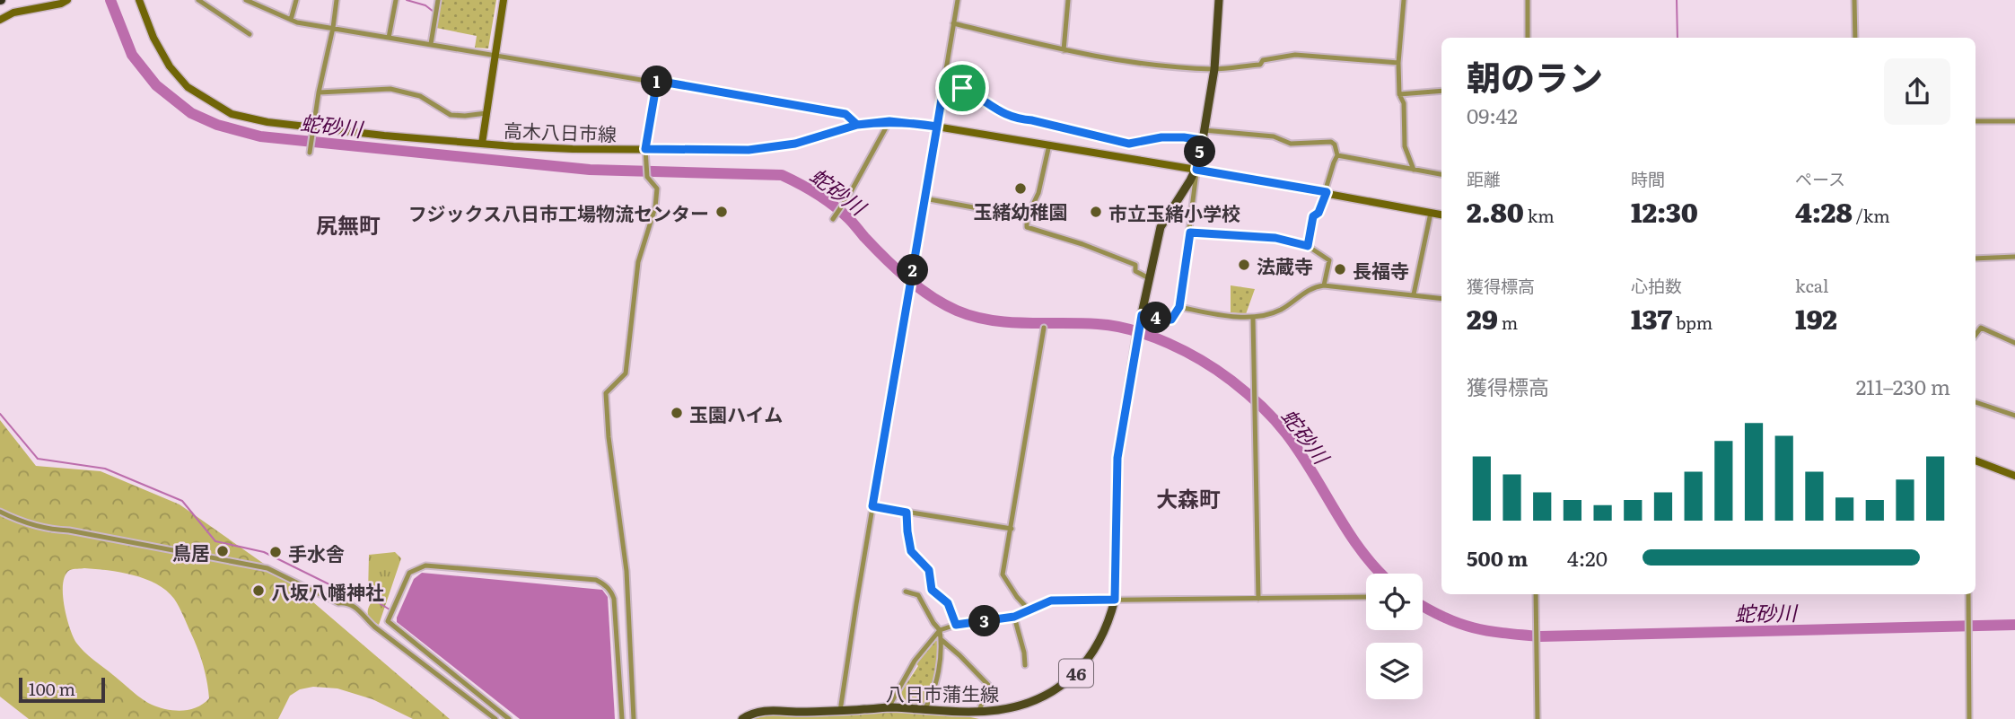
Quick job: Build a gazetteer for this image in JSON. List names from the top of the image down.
{
  "streets": {
    "main road": ["高木八日市線", "46", "八日市蒲生線"]
  },
  "crossings": [
    ["高木八日市線", "八日市蒲生線"]
  ],
  "districts": ["尻無町", "大森町"],
  "water": ["蛇砂川"],
  "places": [
    "玉緒幼稚園",
    "フジックス八日市工場物流センター",
    "市立玉緒小学校",
    "法蔵寺",
    "長福寺",
    "玉園ハイム",
    "鳥居",
    "手水舎",
    "八坂八幡神社"
  ],
  "scale_bar": "100 m",
  "page": {
    "heading": ["朝のラン", "09:42"],
    "pins": [
      "1",
      "5",
      "2",
      "4",
      "3"
    ],
    "stats": [
      ["距離", "2.80 km"],
      ["時間", "12:30"],
      ["ペース", "4:28 /km"],
      ["獲得標高", "29 m"],
      ["心拍数", "137 bpm"],
      ["kcal", "192"]
    ],
    "chart": ["獲得標高", "211–230 m"],
    "list": [
      {
        "name": "500 m",
        "note": "4:20"
      }
    ],
    "scale": "100 m"
  }
}
